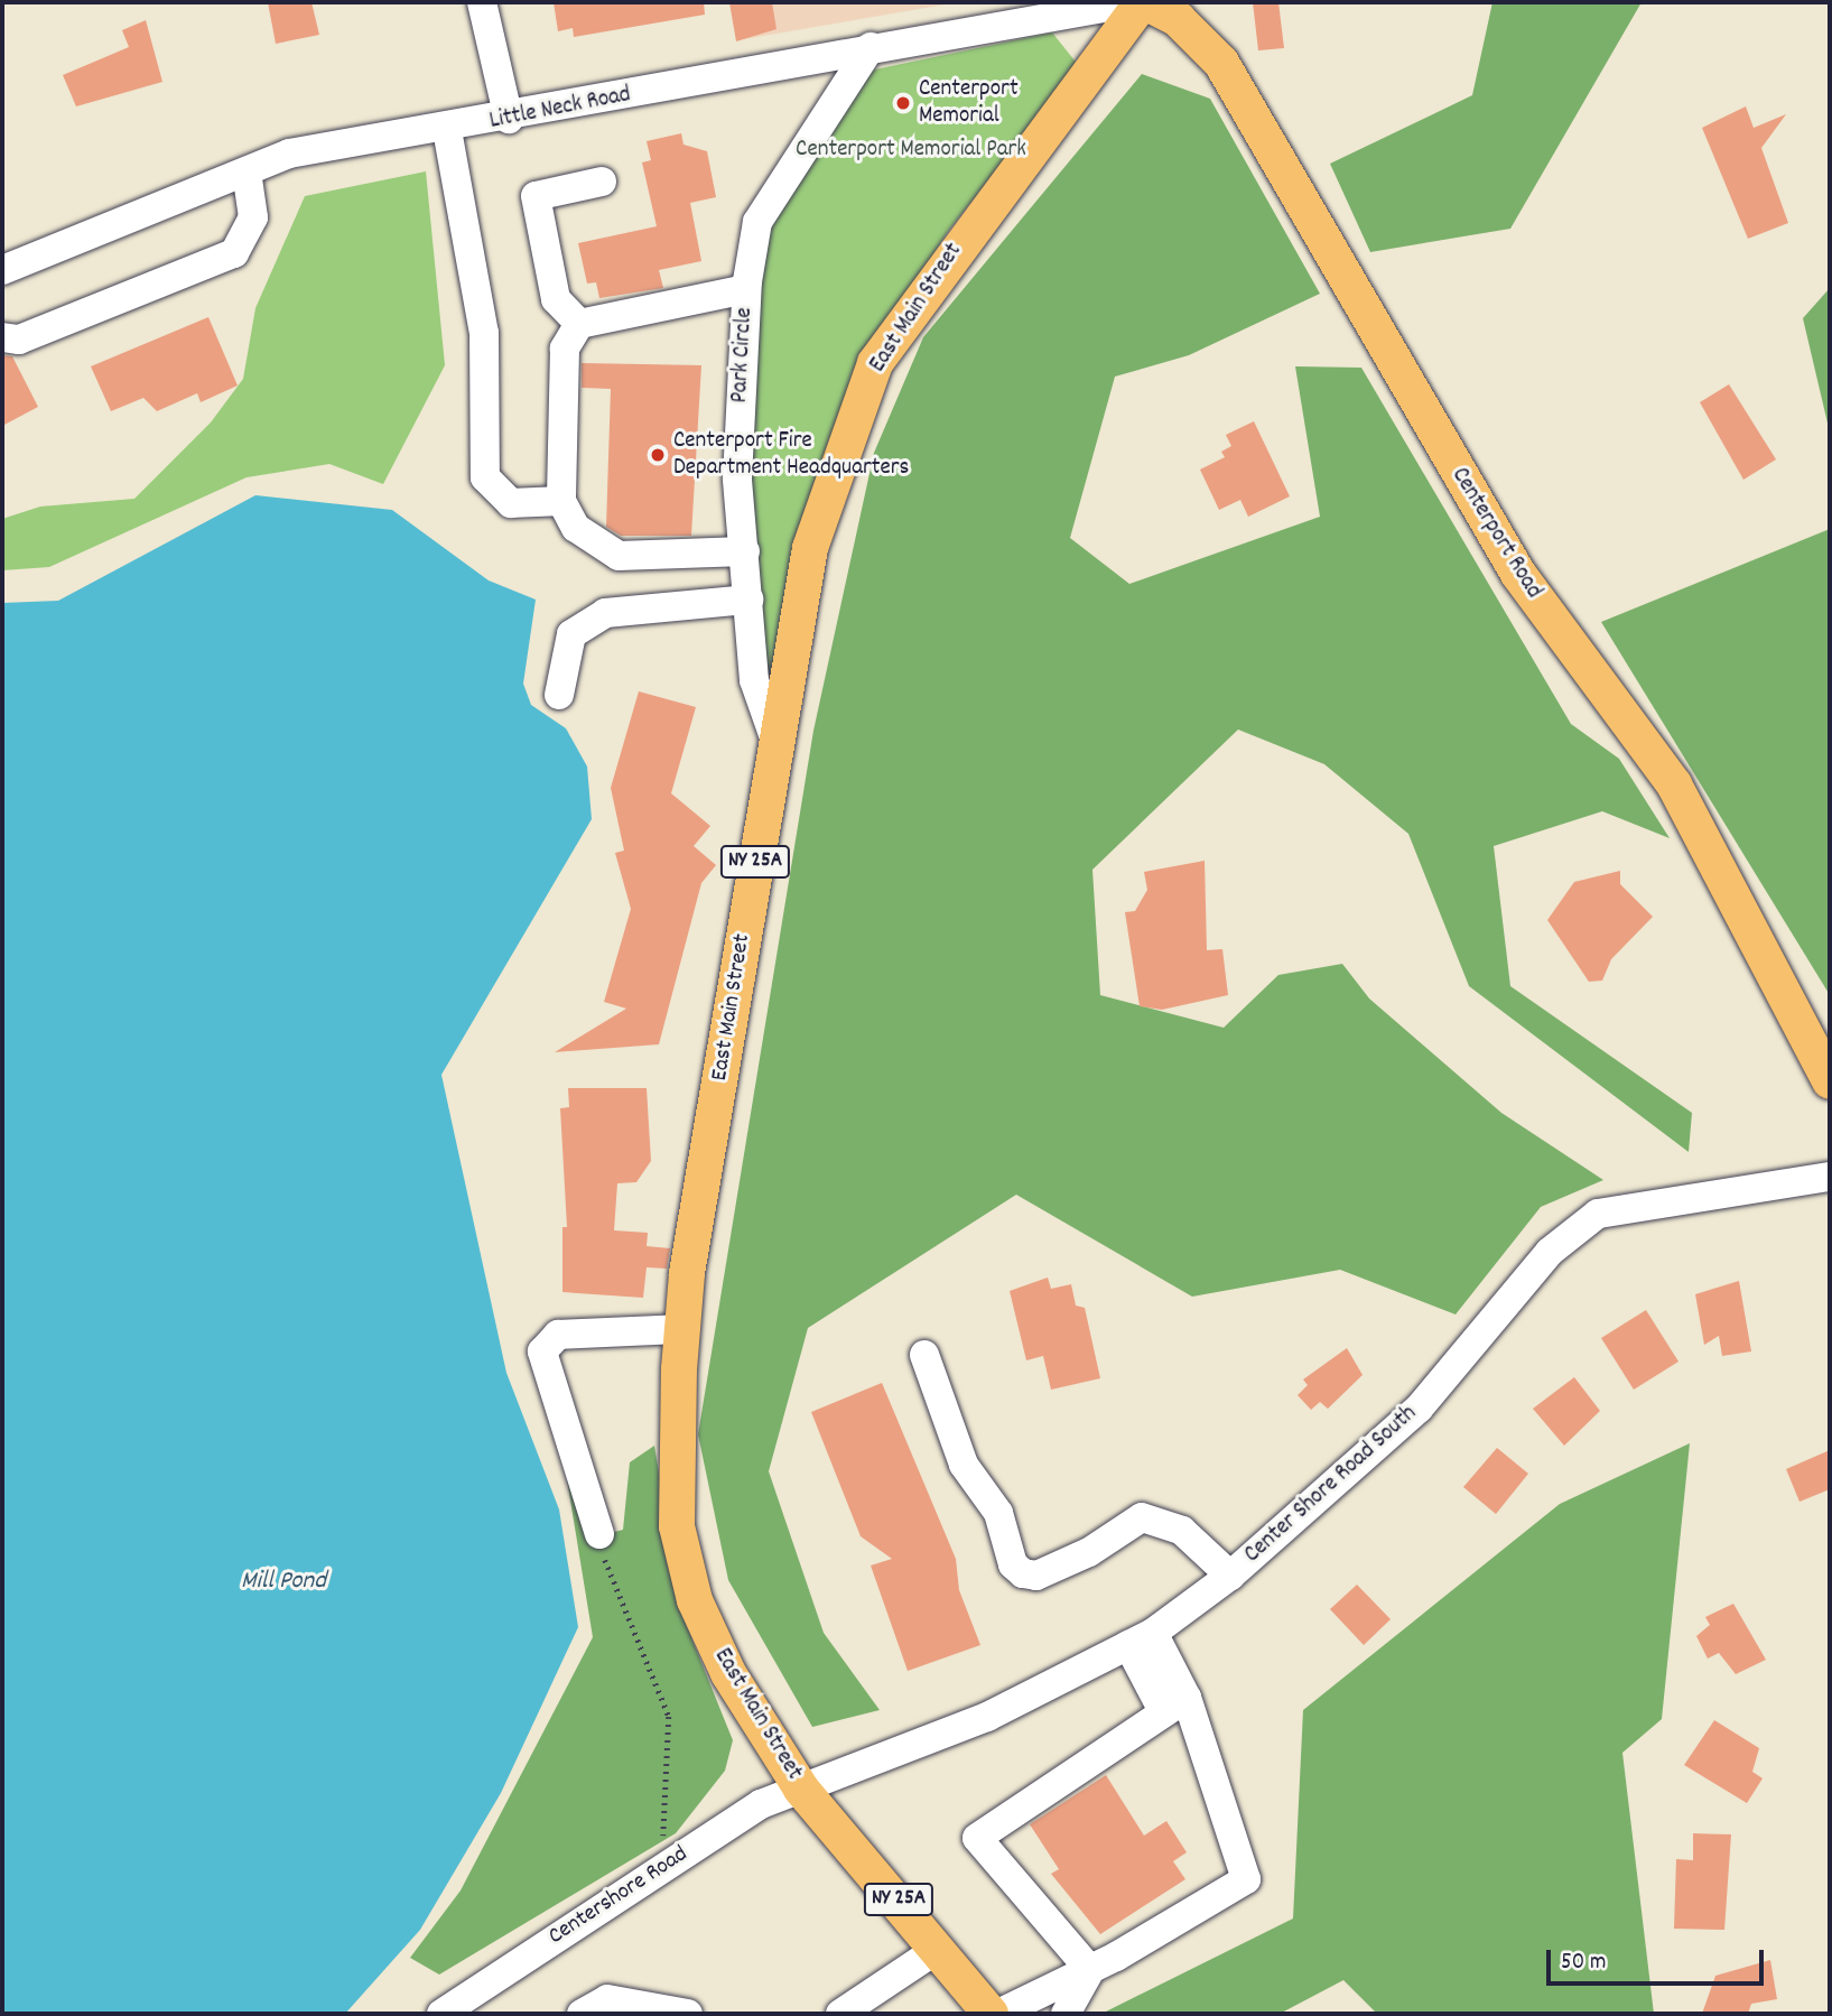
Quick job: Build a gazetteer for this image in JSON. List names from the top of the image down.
{
  "streets": {
    "main road": ["East Main Street", "Centerport Road", "NY 25A"],
    "street": [
      "Little Neck Road",
      "Park Circle",
      "Center Shore Road South",
      "Centershore Road"
    ]
  },
  "crossings": [
    ["Little Neck Road", "Park Circle"],
    ["East Main Street", "Park Circle"],
    ["East Main Street", "Centerport Road"],
    ["East Main Street", "Center Shore Road South"],
    ["East Main Street", "Centershore Road"],
    ["Center Shore Road South", "Centershore Road"]
  ],
  "water": ["Mill Pond"],
  "parks": ["Centerport Memorial Park"],
  "places": ["Centerport Memorial", "Centerport Fire Department Headquarters"],
  "scale_bar": "50 m"
}
